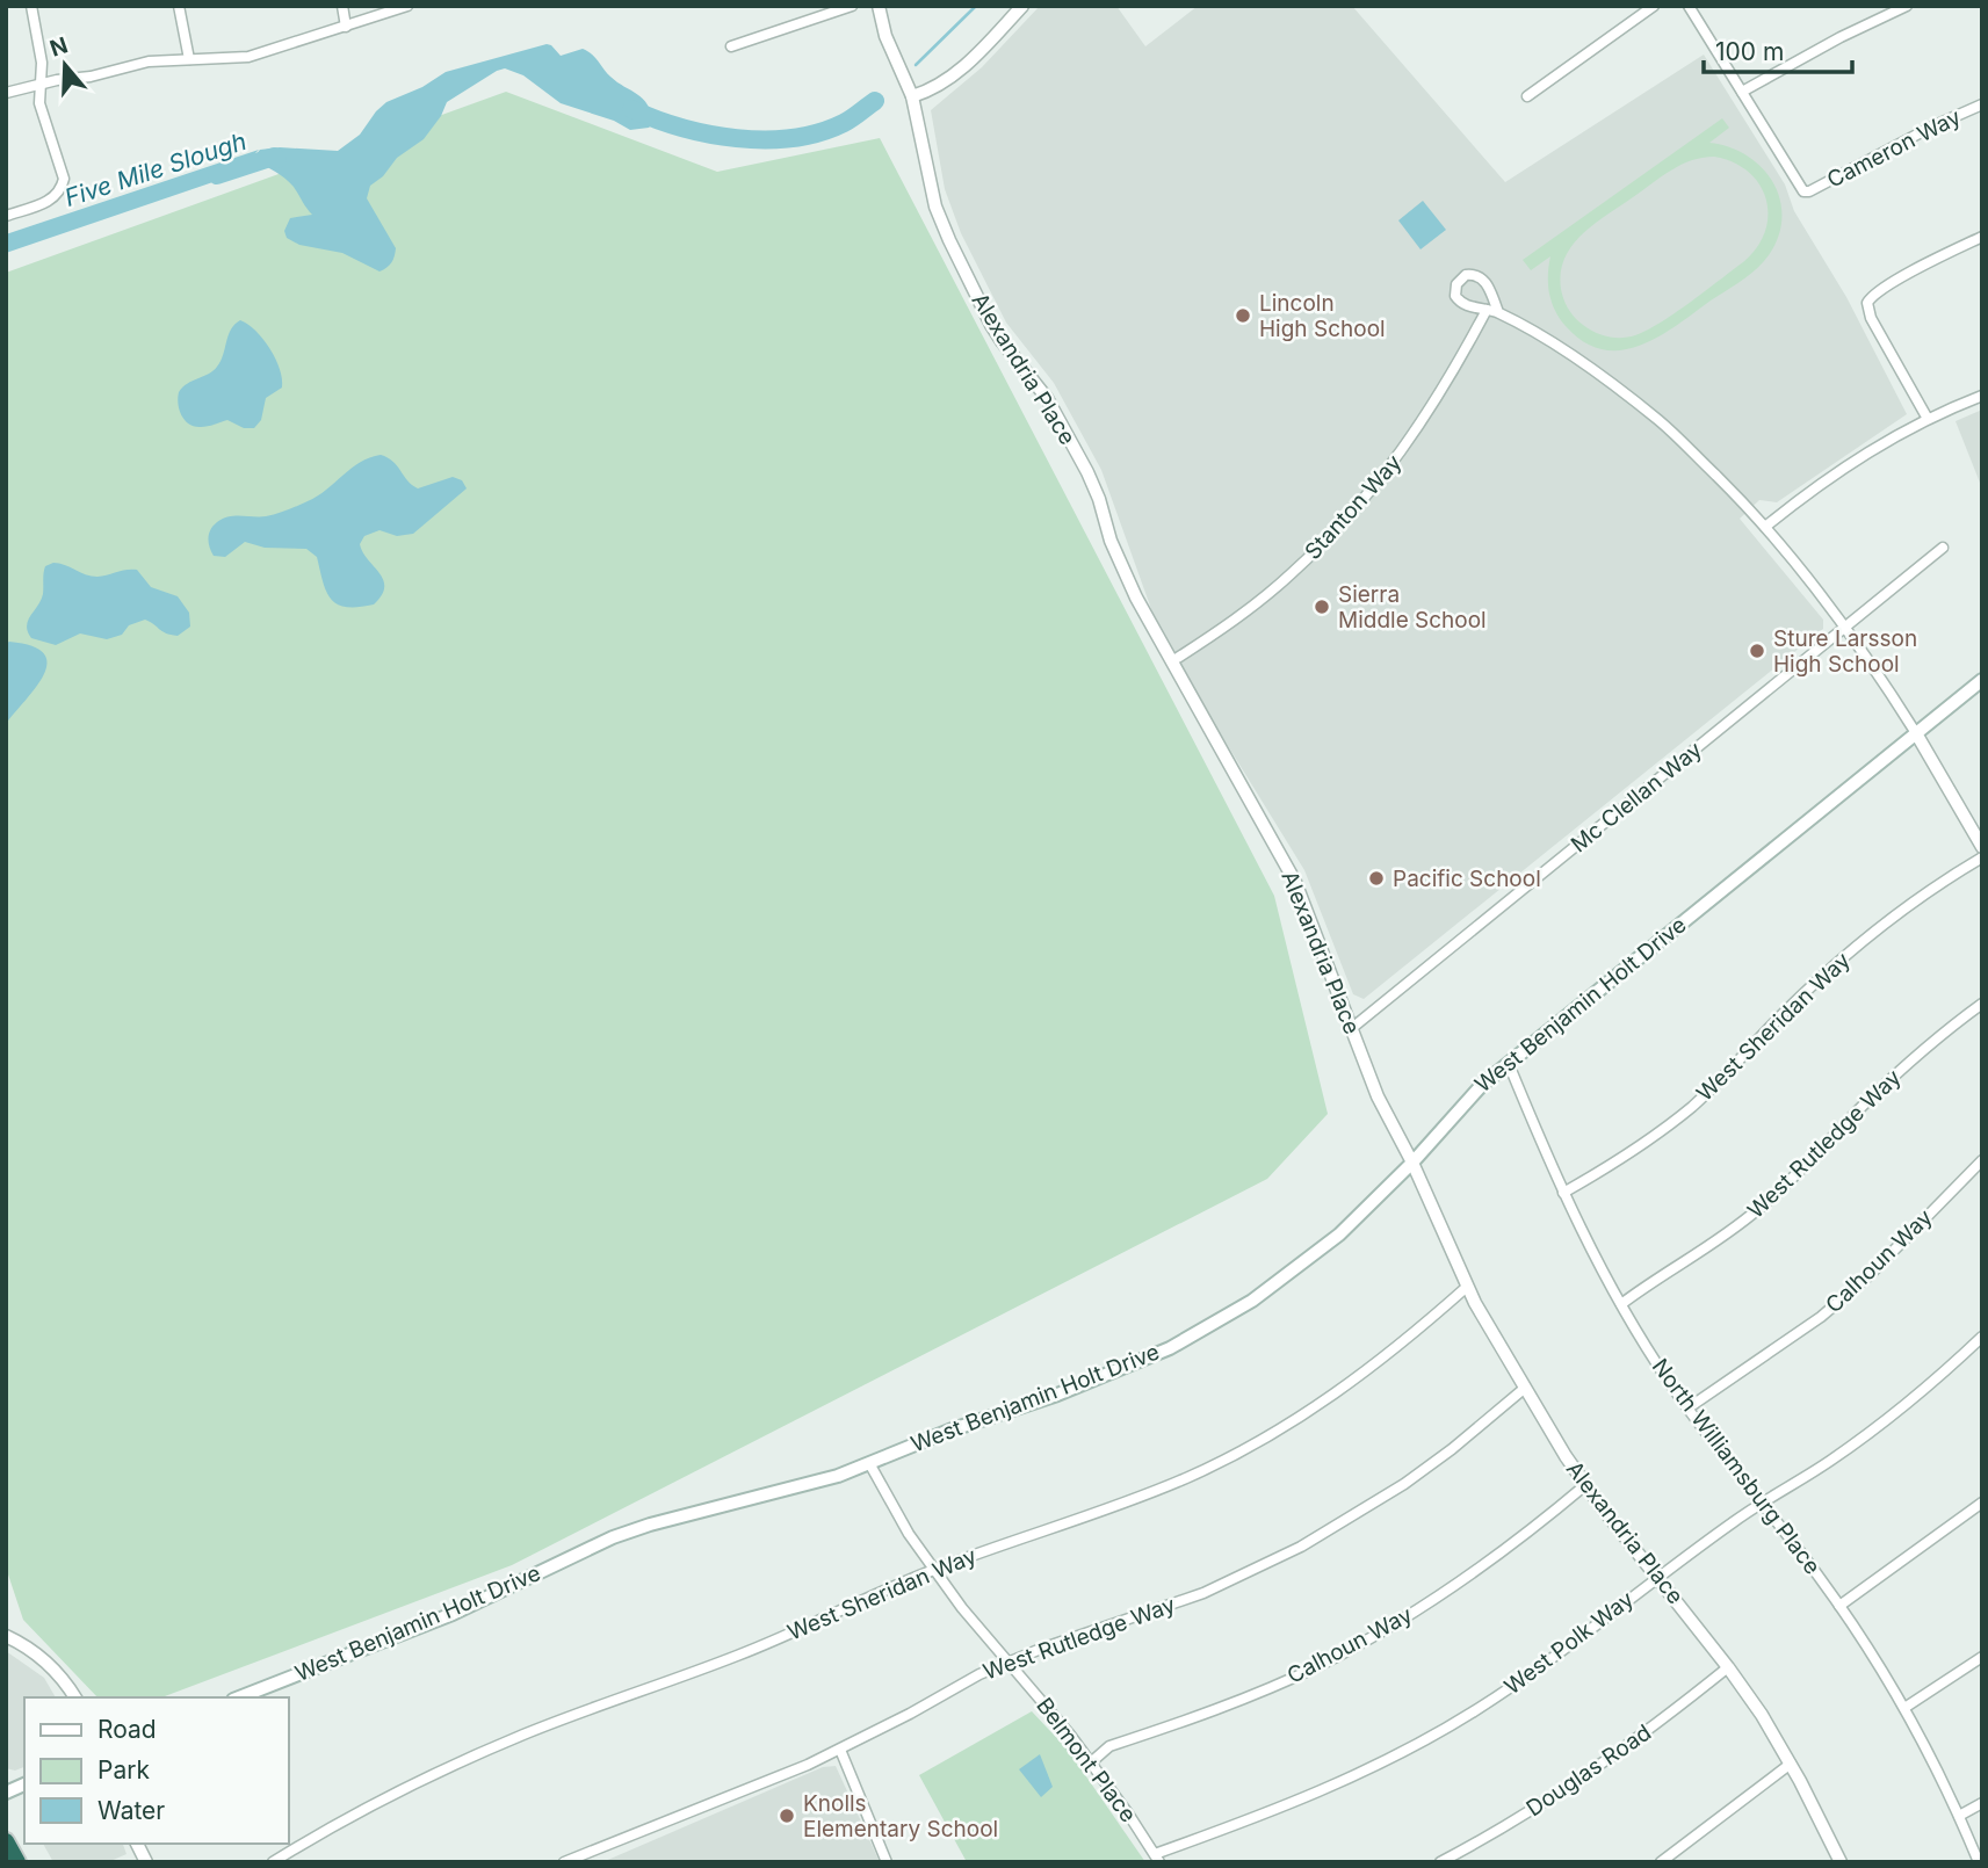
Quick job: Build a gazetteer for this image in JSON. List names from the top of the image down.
{
  "streets": {
    "main road": ["West Benjamin Holt Drive"],
    "street": [
      "Cameron Way",
      "Alexandria Place",
      "Stanton Way",
      "Mc Clellan Way",
      "West Sheridan Way",
      "West Rutledge Way",
      "Calhoun Way",
      "North Williamsburg Place",
      "West Polk Way",
      "Belmont Place",
      "Douglas Road"
    ]
  },
  "crossings": [
    ["Alexandria Place", "Stanton Way"],
    ["Alexandria Place", "Mc Clellan Way"],
    ["Alexandria Place", "West Benjamin Holt Drive"],
    ["Alexandria Place", "West Sheridan Way"],
    ["Alexandria Place", "West Rutledge Way"],
    ["Alexandria Place", "Calhoun Way"],
    ["Alexandria Place", "West Polk Way"],
    ["Alexandria Place", "Douglas Road"],
    ["West Benjamin Holt Drive", "North Williamsburg Place"],
    ["West Benjamin Holt Drive", "Belmont Place"],
    ["West Sheridan Way", "North Williamsburg Place"],
    ["West Sheridan Way", "Belmont Place"],
    ["West Rutledge Way", "North Williamsburg Place"],
    ["West Rutledge Way", "Belmont Place"],
    ["Calhoun Way", "North Williamsburg Place"],
    ["Calhoun Way", "Belmont Place"],
    ["North Williamsburg Place", "West Polk Way"],
    ["West Polk Way", "Belmont Place"]
  ],
  "water": ["Five Mile Slough"],
  "places": [
    "Lincoln High School",
    "Sierra Middle School",
    "Sture Larsson High School",
    "Pacific School",
    "Knolls Elementary School"
  ],
  "legend": ["Road", "Park", "Water"],
  "scale_bar": "100 m",
  "north": "top"
}
